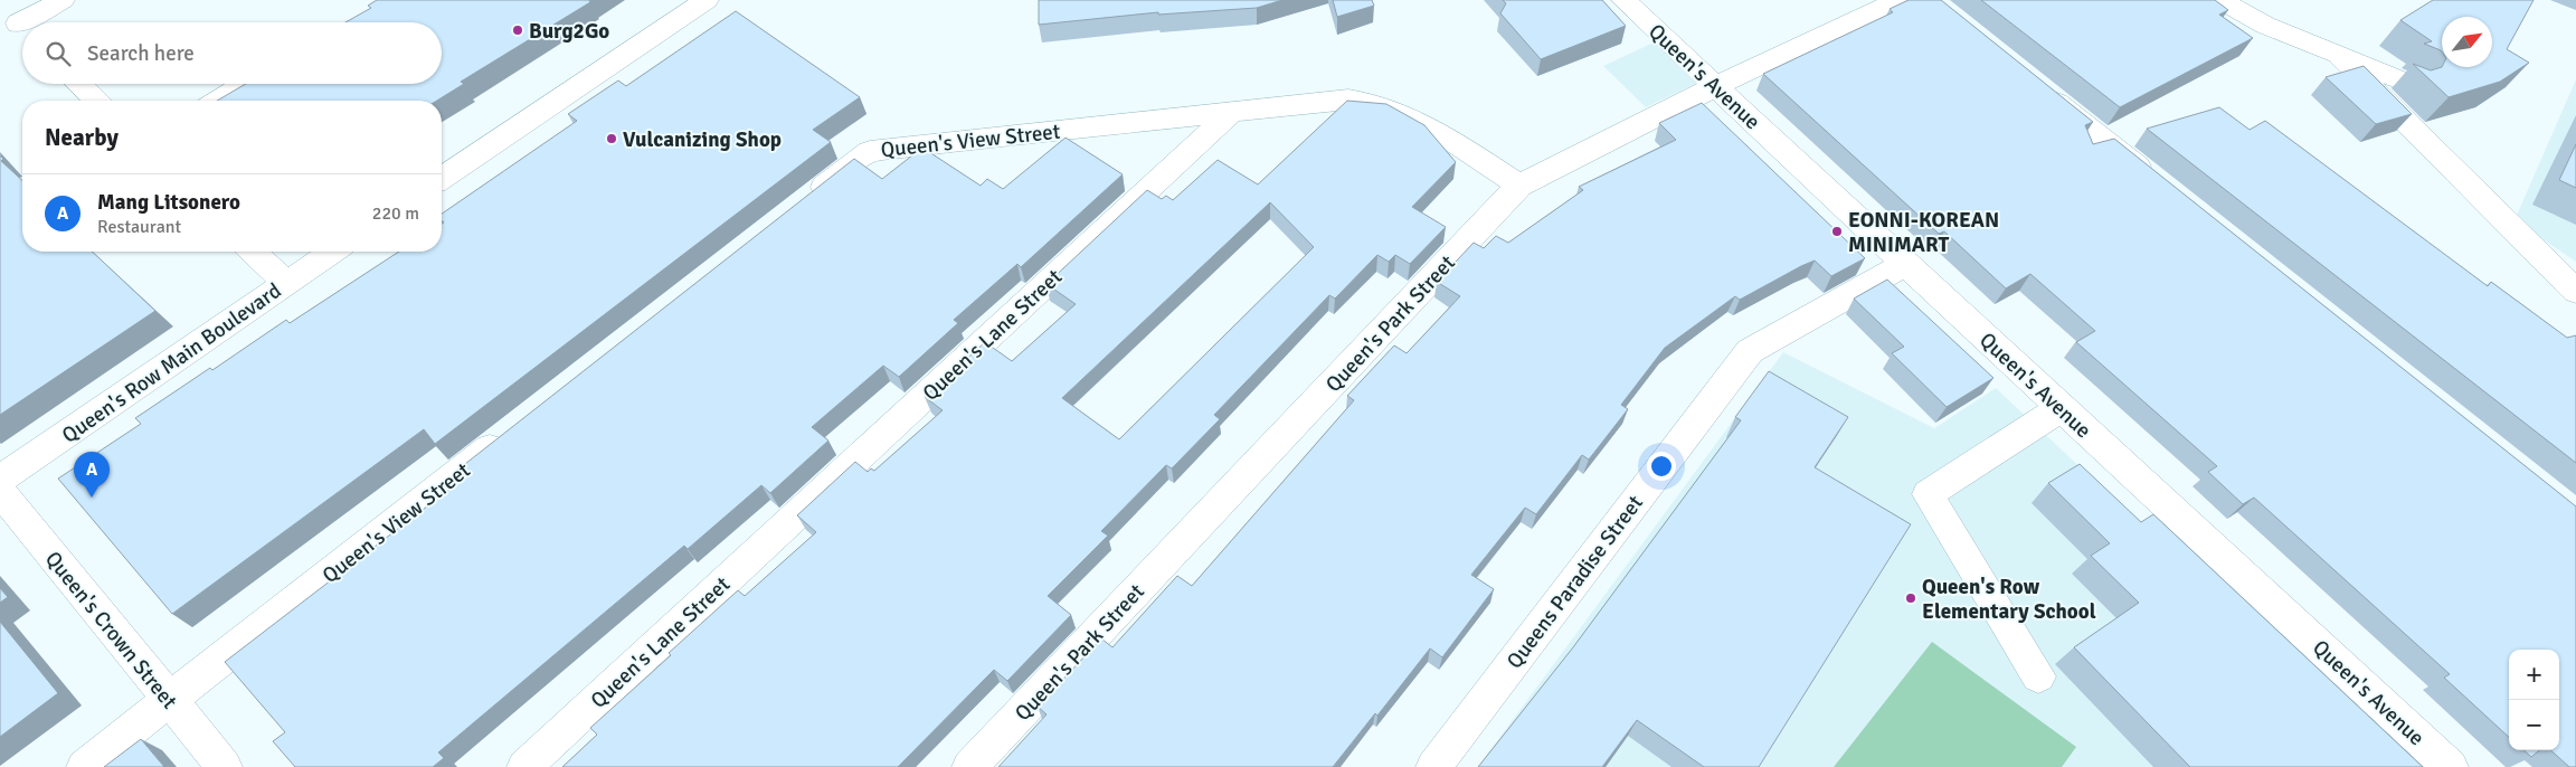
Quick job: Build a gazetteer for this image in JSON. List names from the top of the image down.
{
  "streets": {
    "street": [
      "Queen's Avenue",
      "Queen's View Street",
      "Queen's Park Street",
      "Queen's Lane Street",
      "Queen's Row Main Boulevard",
      "Queens Paradise Street",
      "Queen's Crown Street"
    ]
  },
  "crossings": [
    ["Queen's Avenue", "Queen's Park Street"],
    ["Queen's Avenue", "Queens Paradise Street"],
    ["Queen's View Street", "Queen's Lane Street"],
    ["Queen's View Street", "Queen's Crown Street"]
  ],
  "places": [
    "Burg2Go",
    "Vulcanizing Shop",
    "EONNI-KOREAN MINIMART",
    "Queen's Row Elementary School"
  ],
  "north": "top right",
  "page": {
    "search": "Search here",
    "heading": "Nearby",
    "list": [
      {
        "mark": "A",
        "name": "Mang Litsonero",
        "note": "Restaurant",
        "value": "220 m"
      }
    ],
    "pins": "A",
    "map_buttons": ["+", "−"]
  }
}
